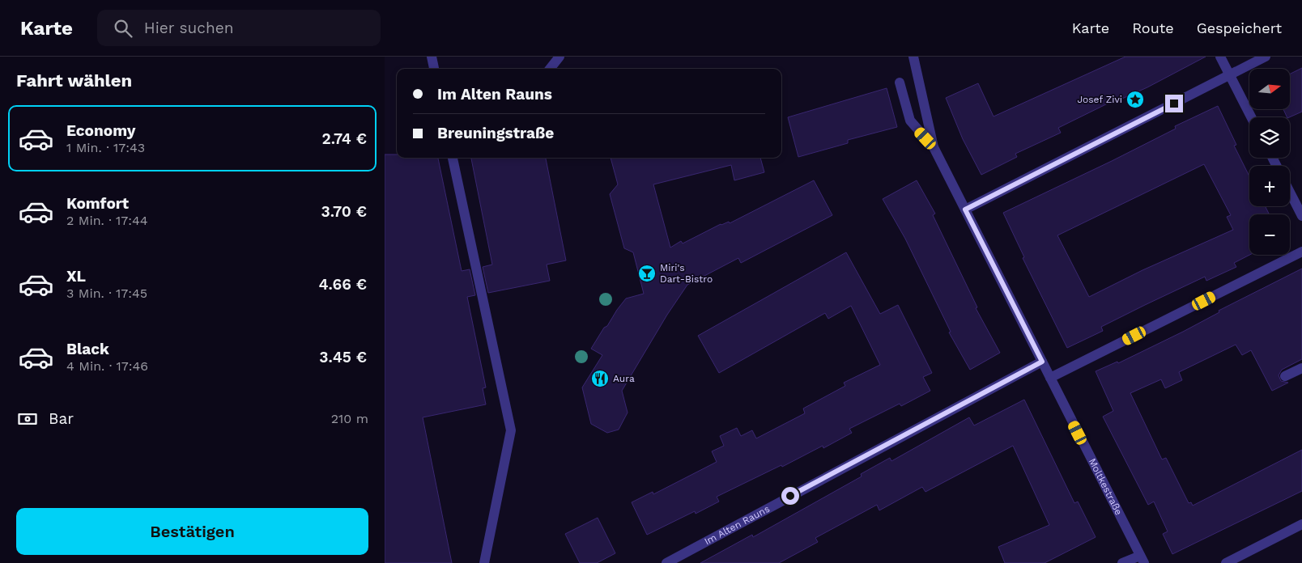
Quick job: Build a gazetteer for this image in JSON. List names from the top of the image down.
{
  "streets": {
    "street": ["Moltkestraße", "Im Alten Rauns"]
  },
  "crossings": [
    ["Moltkestraße", "Im Alten Rauns"]
  ],
  "places": {
    "place": ["Josef Zivi"],
    "bar": ["Miri's Dart-Bistro"],
    "restaurant": ["Aura"]
  },
  "north": "right",
  "page": {
    "header": "Karte",
    "search": "Hier suchen",
    "nav": ["Karte", "Route", "Gespeichert"],
    "heading": "Fahrt wählen",
    "map_buttons": ["+", "−"],
    "banner": ["Im Alten Rauns", "Breuningstraße"],
    "list": [
      {
        "name": "Economy",
        "note": "1 Min. · 17:43",
        "value": "2.74 €"
      },
      {
        "name": "Komfort",
        "note": "2 Min. · 17:44",
        "value": "3.70 €"
      },
      {
        "name": "XL",
        "note": "3 Min. · 17:45",
        "value": "4.66 €"
      },
      {
        "name": "Black",
        "note": "4 Min. · 17:46",
        "value": "3.45 €"
      }
    ],
    "pay": ["Bar", "210 m"],
    "buttons": "Bestätigen"
  }
}
